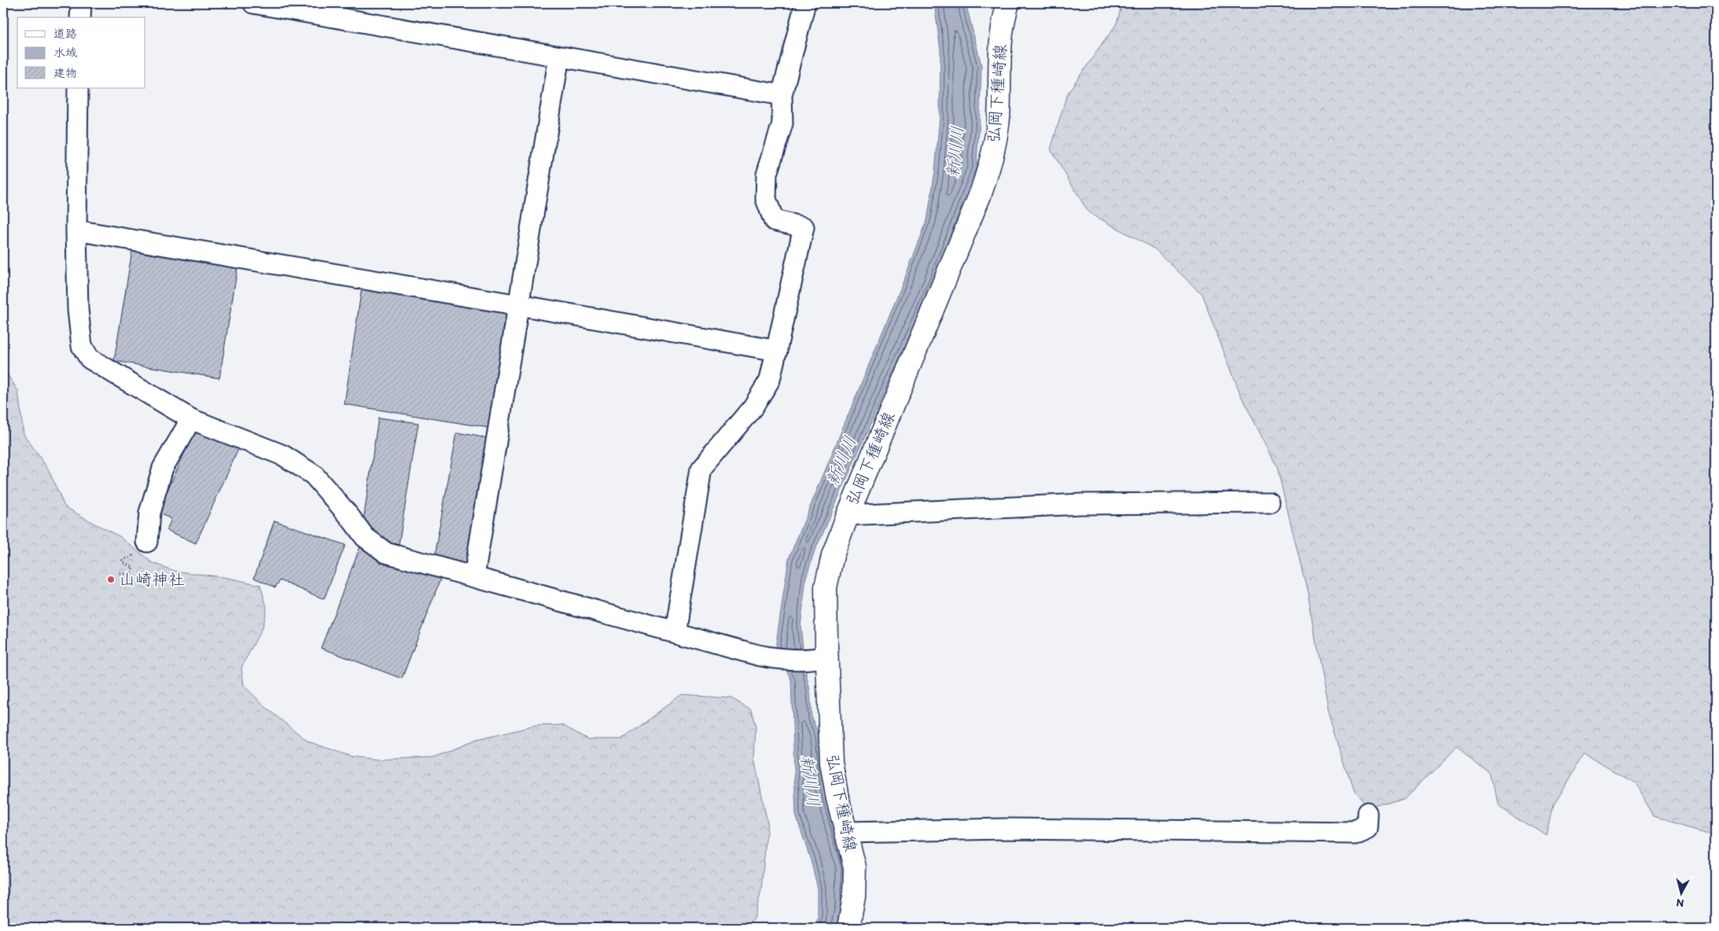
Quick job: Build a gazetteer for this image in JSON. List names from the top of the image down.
{
  "streets": {
    "main road": ["弘岡下種崎線"]
  },
  "water": ["新川川"],
  "places": ["山崎神社"],
  "legend": ["道路", "水域", "建物"],
  "north": "bottom"
}
